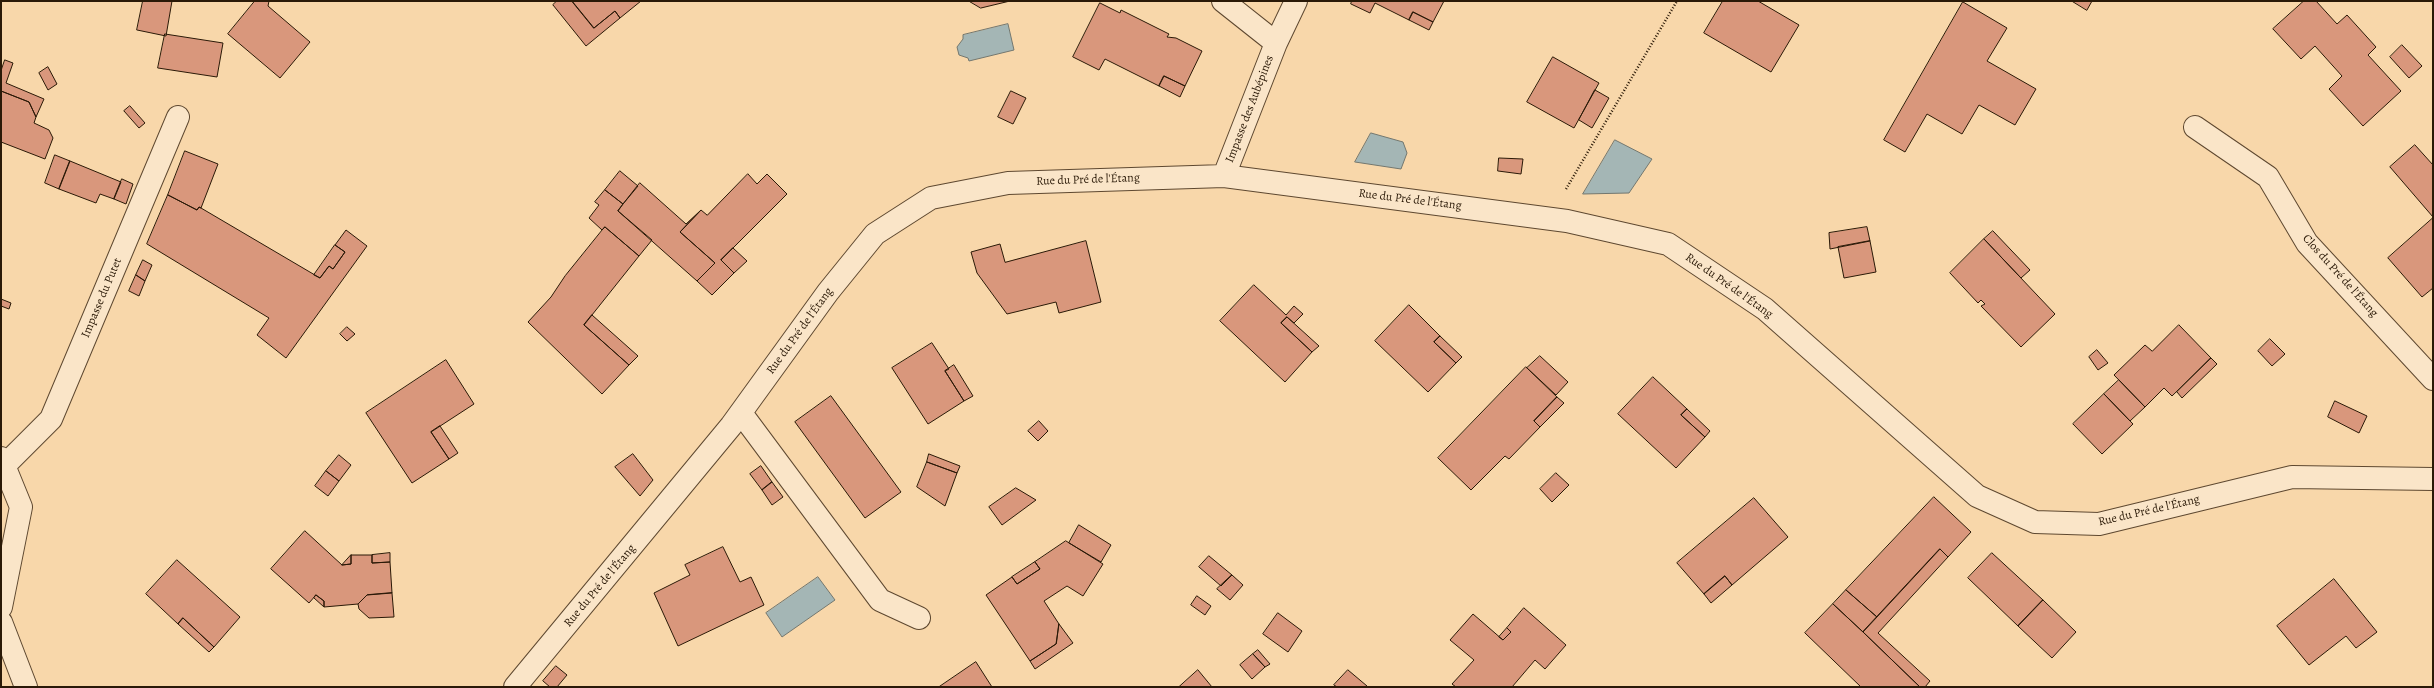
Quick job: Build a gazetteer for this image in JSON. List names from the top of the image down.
{
  "streets": {
    "street": [
      "Impasse des Aubépines",
      "Rue du Pré de l'Étang",
      "Clos du Pré de l'Étang",
      "Impasse du Putet"
    ]
  },
  "crossings": [
    ["Impasse des Aubépines", "Rue du Pré de l'Étang"]
  ]
}
